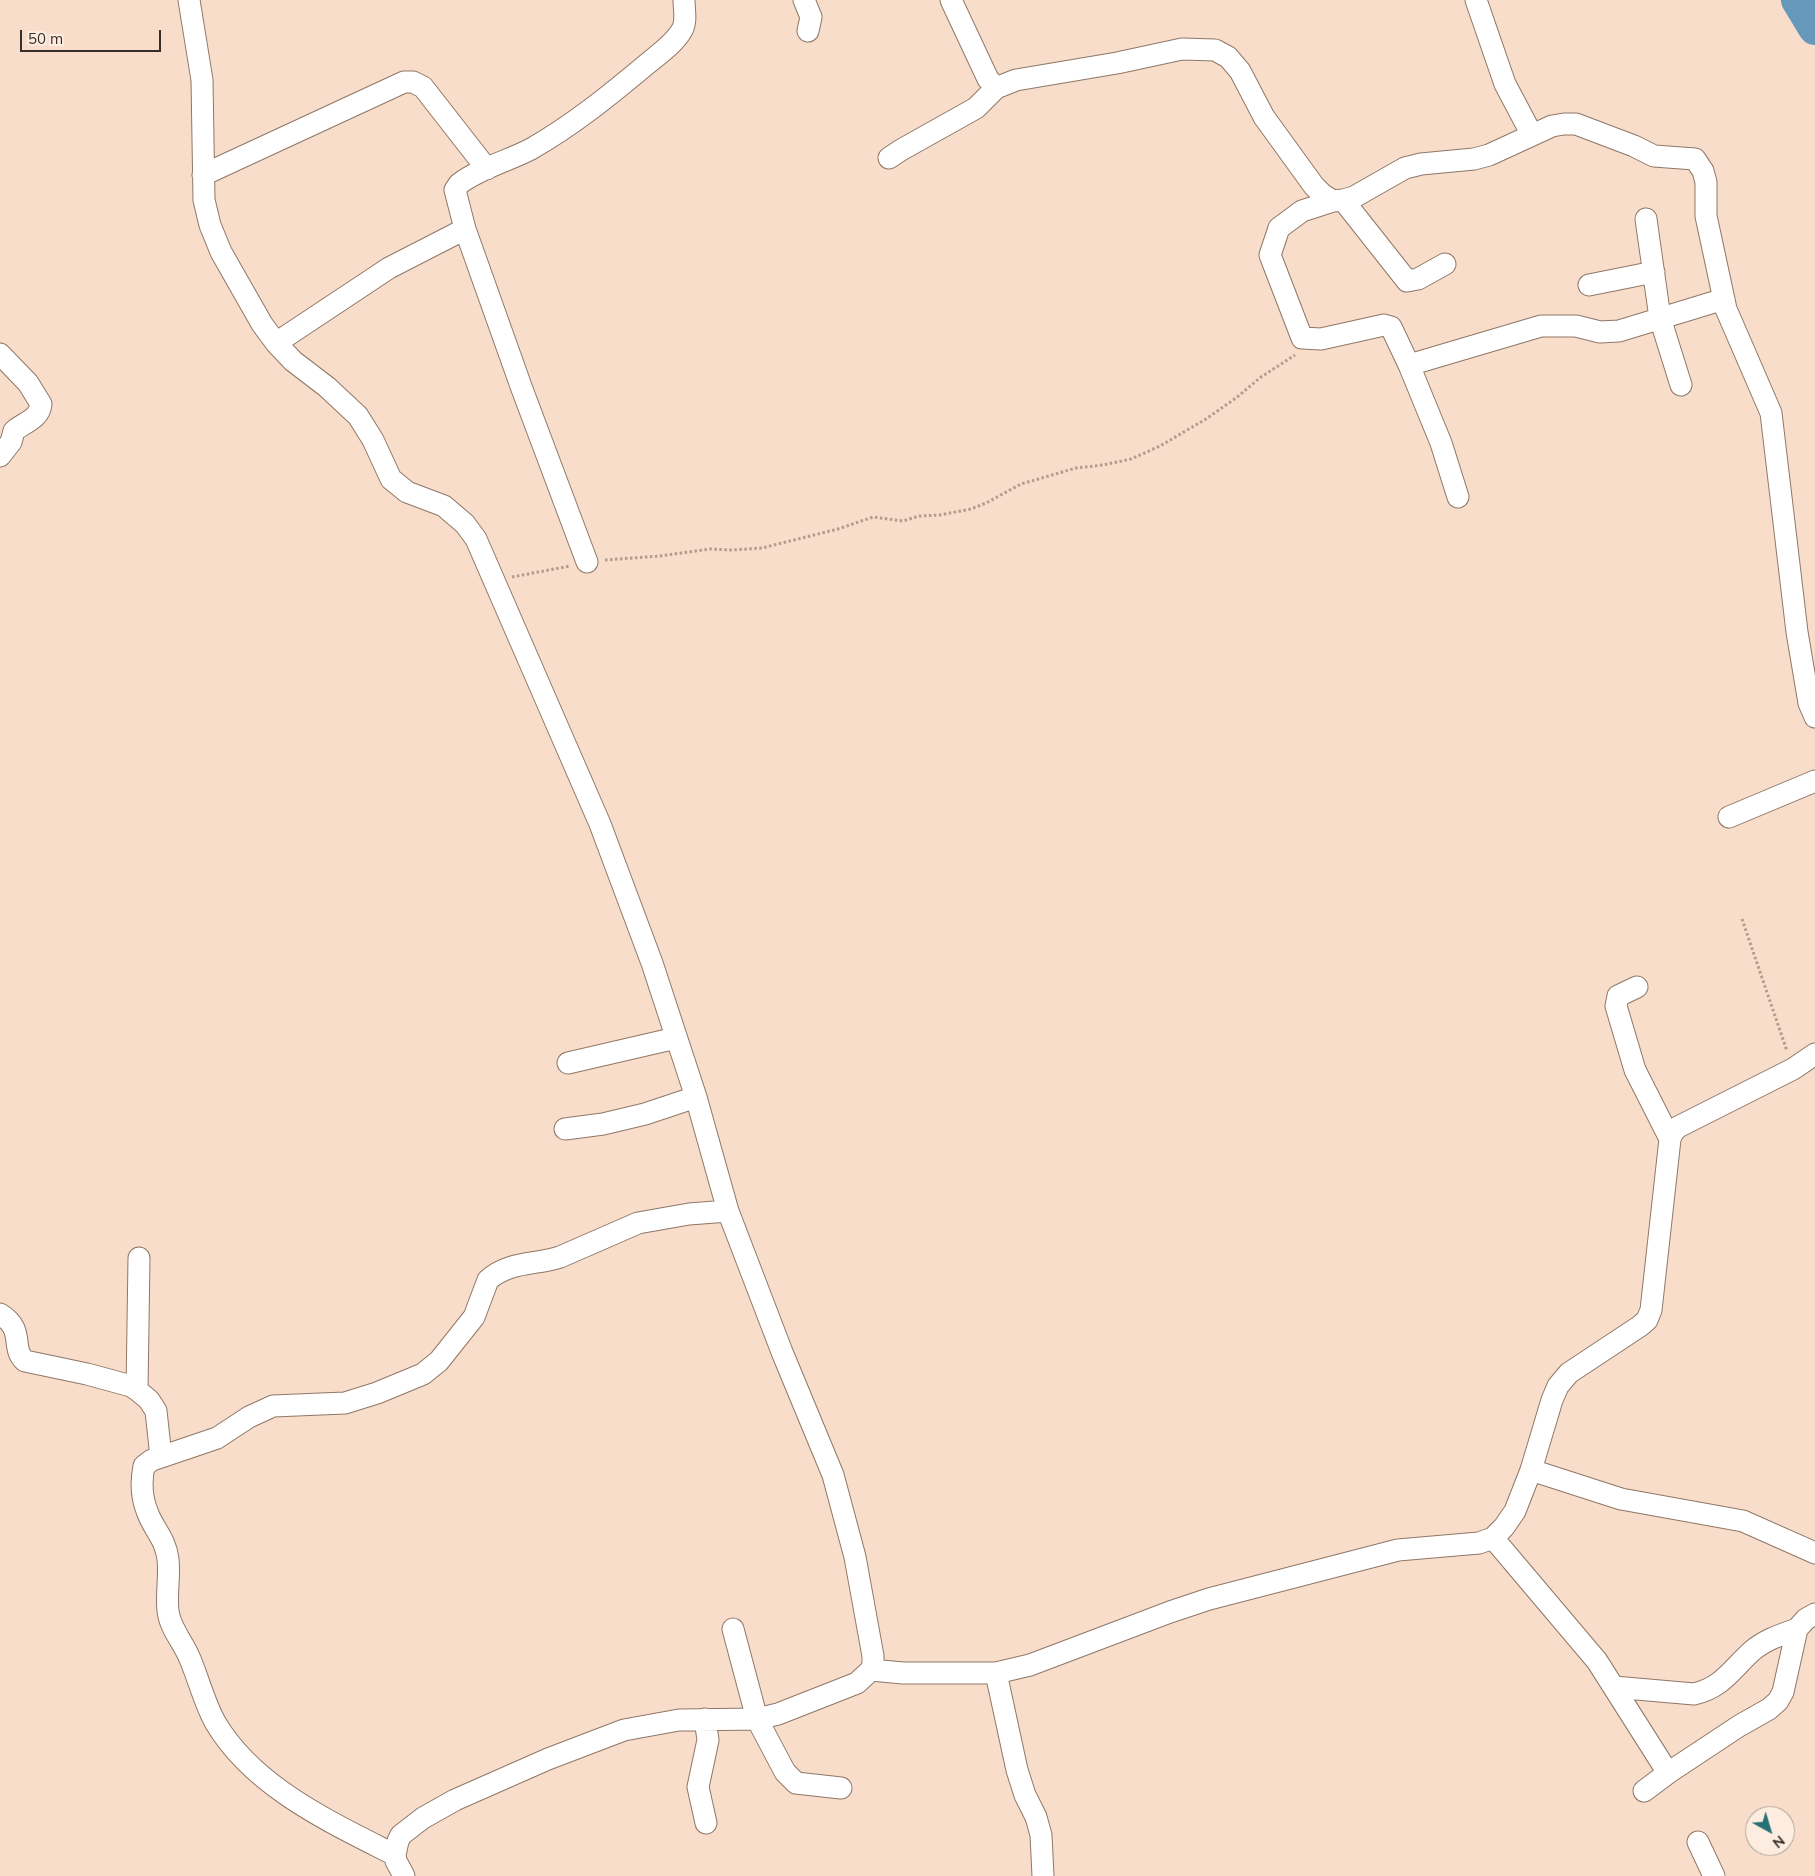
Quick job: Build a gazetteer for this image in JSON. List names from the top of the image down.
{
  "scale_bar": "50 m",
  "north": "bottom right"
}
